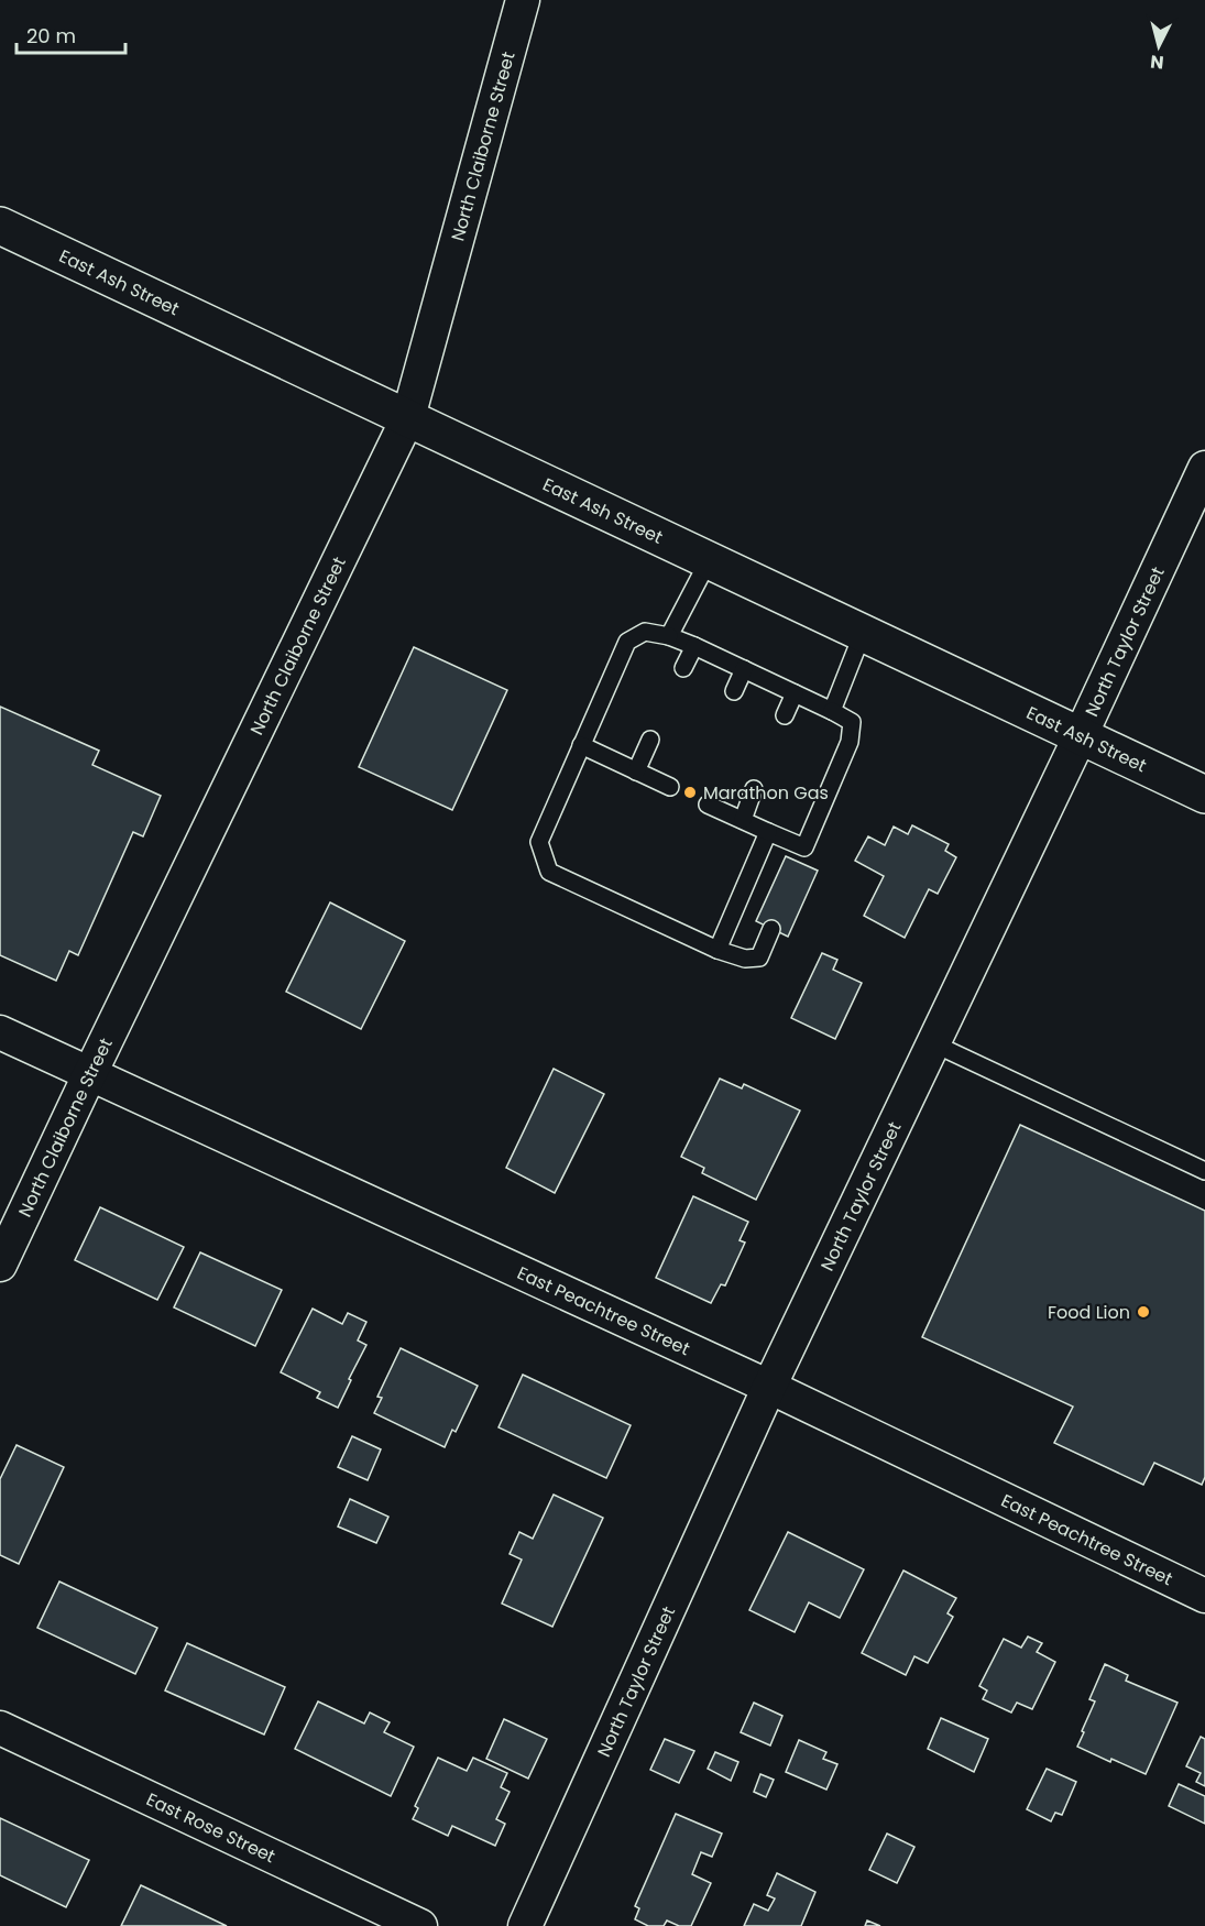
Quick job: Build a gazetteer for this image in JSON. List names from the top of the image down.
{
  "streets": {
    "main road": ["East Ash Street"],
    "street": [
      "North Claiborne Street",
      "North Taylor Street",
      "East Peachtree Street",
      "East Rose Street"
    ]
  },
  "crossings": [
    ["North Claiborne Street", "East Ash Street"],
    ["North Claiborne Street", "East Peachtree Street"],
    ["East Ash Street", "North Taylor Street"],
    ["North Taylor Street", "East Peachtree Street"]
  ],
  "places": ["Marathon Gas", "Food Lion"],
  "scale_bar": "20 m",
  "north": "bottom"
}
